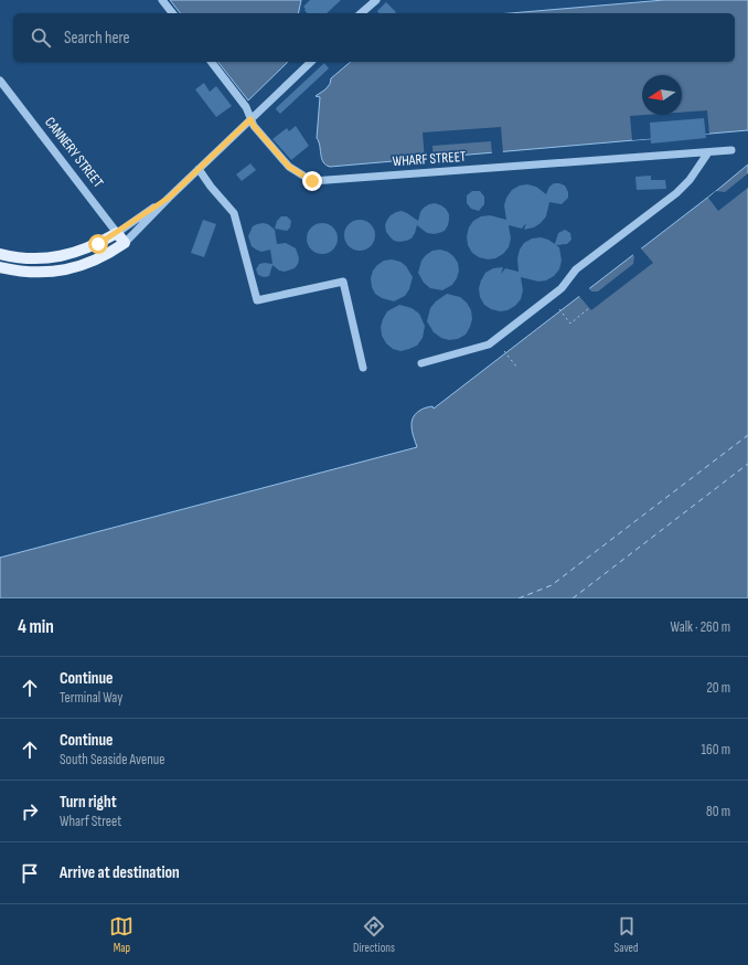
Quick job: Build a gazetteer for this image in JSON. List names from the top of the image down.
{
  "streets": {
    "main road": ["CANNERY STREET"],
    "street": ["WHARF STREET"]
  },
  "north": "left",
  "page": {
    "search": "Search here",
    "heading": ["4 min", "Walk · 260 m"],
    "list": [
      ["Continue", "Terminal Way", "20 m"],
      ["Continue", "South Seaside Avenue", "160 m"],
      ["Turn right", "Wharf Street", "80 m"],
      "Arrive at destination"
    ],
    "nav": ["Map", "Directions", "Saved"]
  }
}
